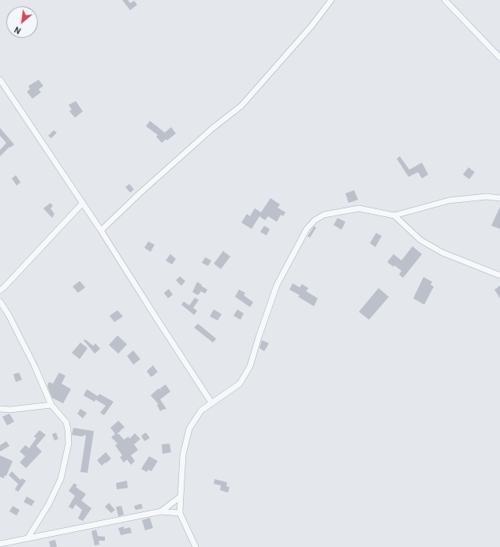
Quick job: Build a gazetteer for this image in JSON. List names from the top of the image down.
{
  "north": "bottom left"
}
